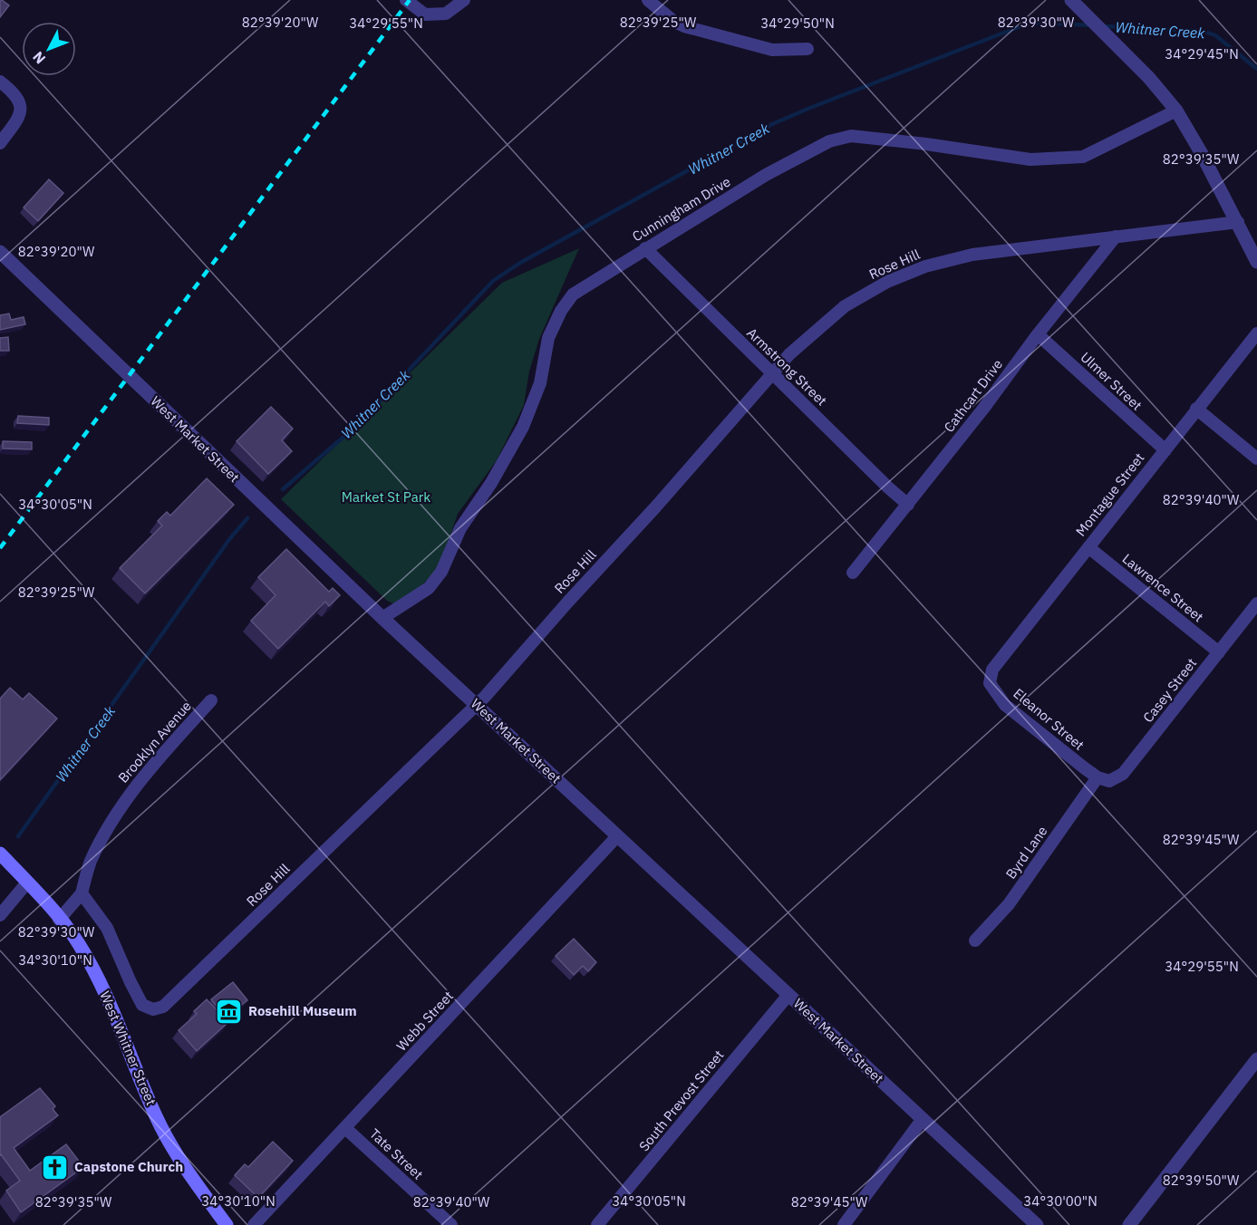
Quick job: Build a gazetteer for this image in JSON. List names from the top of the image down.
{
  "streets": {
    "main road": ["West Whitner Street"],
    "street": [
      "Cunningham Drive",
      "Rose Hill",
      "Armstrong Street",
      "Ulmer Street",
      "Cathcart Drive",
      "West Market Street",
      "Montague Street",
      "Lawrence Street",
      "Casey Street",
      "Eleanor Street",
      "Brooklyn Avenue",
      "Byrd Lane",
      "Webb Street",
      "South Prevost Street",
      "Tate Street"
    ]
  },
  "crossings": [
    ["Cunningham Drive", "Armstrong Street"],
    ["Cunningham Drive", "West Market Street"],
    ["Rose Hill", "Armstrong Street"],
    ["Rose Hill", "Cathcart Drive"],
    ["Rose Hill", "West Market Street"],
    ["Rose Hill", "Brooklyn Avenue"],
    ["Armstrong Street", "Cathcart Drive"],
    ["Ulmer Street", "Cathcart Drive"],
    ["Ulmer Street", "Montague Street"],
    ["West Market Street", "Webb Street"],
    ["West Market Street", "South Prevost Street"],
    ["Montague Street", "Lawrence Street"],
    ["Montague Street", "Eleanor Street"],
    ["Lawrence Street", "Casey Street"],
    ["Casey Street", "Eleanor Street"],
    ["Casey Street", "Byrd Lane"],
    ["Eleanor Street", "Byrd Lane"],
    ["Webb Street", "Tate Street"]
  ],
  "water": ["Whitner Creek"],
  "parks": ["Market St Park"],
  "places": {
    "museum": ["Rosehill Museum"],
    "church": ["Capstone Church"]
  },
  "north": "bottom left",
  "coordinates": [
    "82°39'20\"W",
    "82°39'25\"W",
    "82°39'30\"W",
    "34°29'55\"N",
    "34°29'50\"N",
    "34°29'45\"N",
    "82°39'35\"W",
    "82°39'40\"W",
    "34°30'05\"N",
    "82°39'45\"W",
    "34°30'10\"N",
    "82°39'50\"W",
    "34°30'00\"N"
  ]
}
